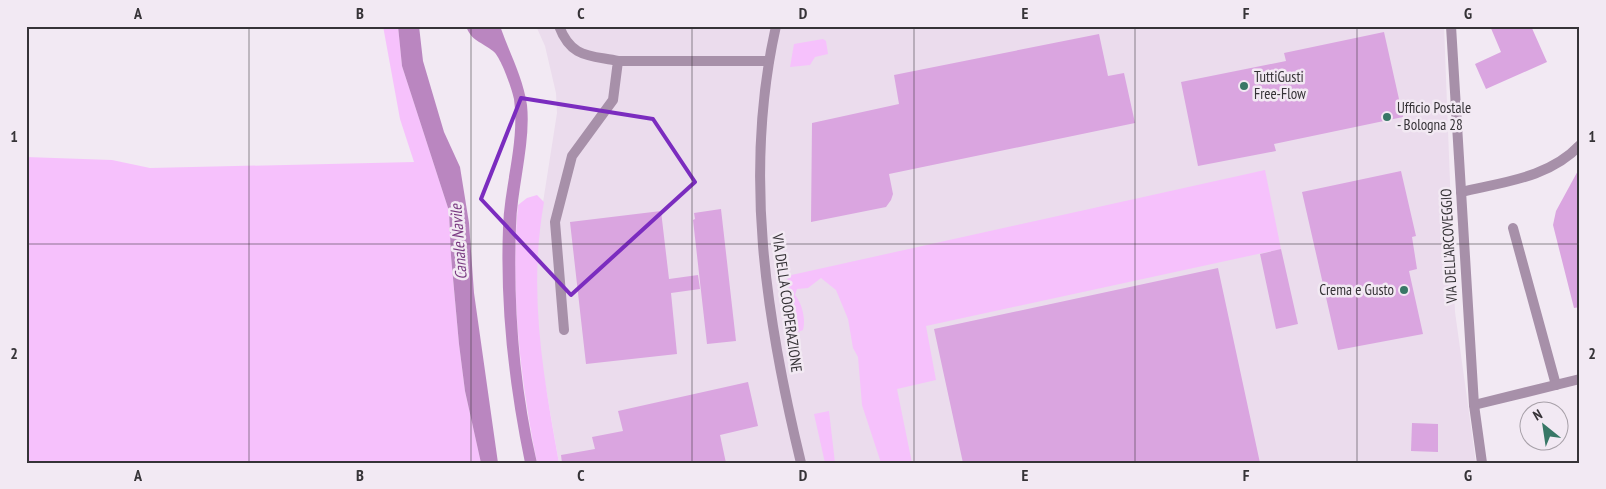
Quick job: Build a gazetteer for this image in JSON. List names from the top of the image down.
{
  "streets": {
    "street": ["VIA DELL'ARCOVEGGIO", "VIA DELLA COOPERAZIONE"]
  },
  "water": ["Canale Navile"],
  "places": ["TuttiGusti Free-Flow", "Ufficio Postale - Bologna 28", "Crema e Gusto"],
  "north": "top left",
  "grid": {
    "columns": [
      "A",
      "B",
      "C",
      "D",
      "E",
      "F",
      "G"
    ],
    "rows": ["1", "2"]
  }
}
